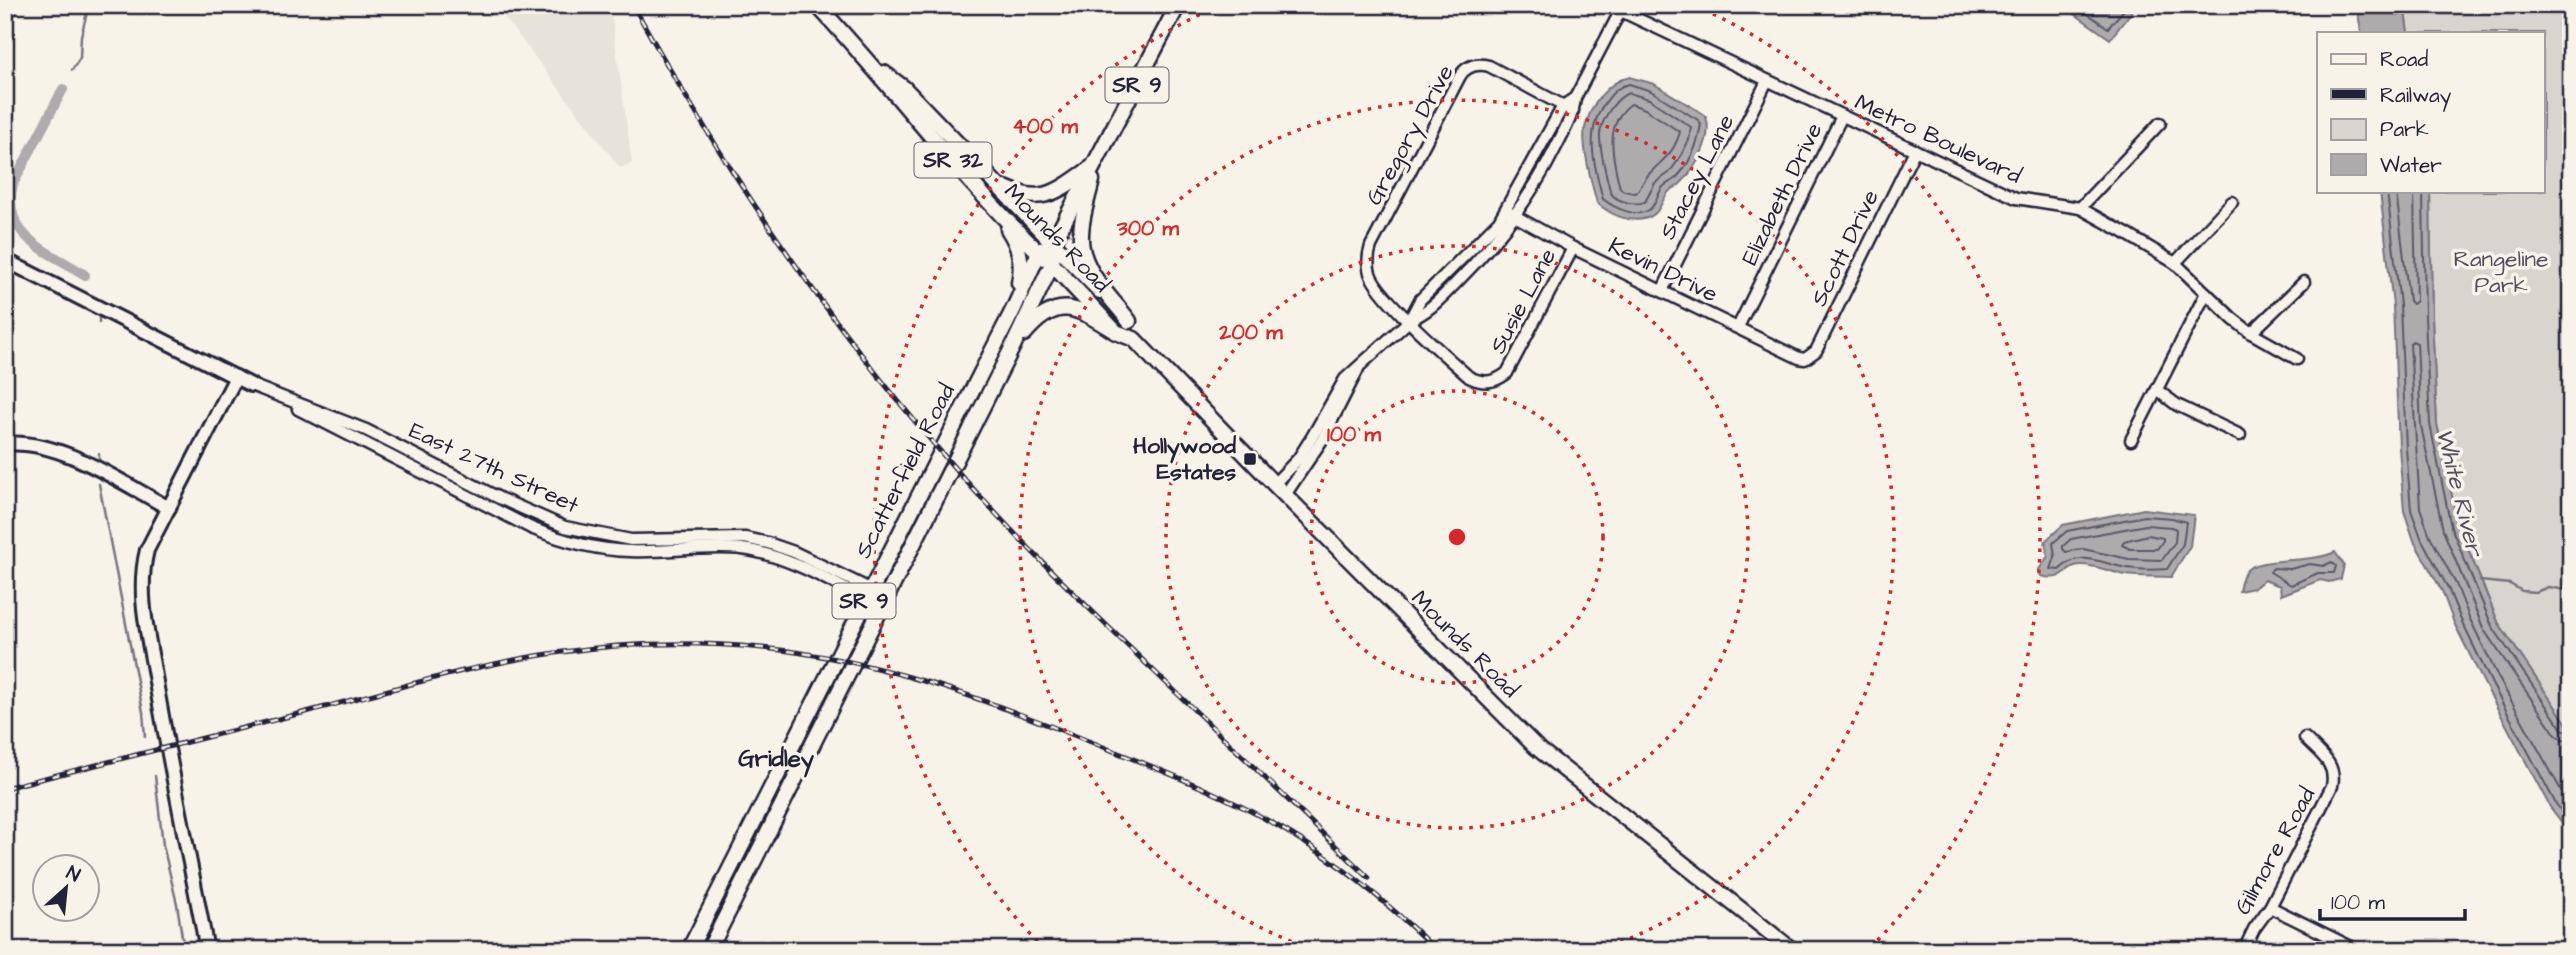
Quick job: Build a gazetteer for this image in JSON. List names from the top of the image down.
{
  "streets": {
    "main road": [
      "SR 9",
      "SR 32",
      "Mounds Road",
      "Scatterfield Road"
    ],
    "street": [
      "Gregory Drive",
      "Metro Boulevard",
      "Stacey Lane",
      "Elizabeth Drive",
      "Scott Drive",
      "Kevin Drive",
      "Susie Lane",
      "East 27th Street",
      "Gilmore Road"
    ]
  },
  "crossings": [
    ["Gregory Drive", "Susie Lane"],
    ["Metro Boulevard", "Stacey Lane"],
    ["Metro Boulevard", "Elizabeth Drive"],
    ["Metro Boulevard", "Scott Drive"],
    ["SR 32", "Mounds Road"],
    ["SR 32", "Scatterfield Road"],
    ["Stacey Lane", "Kevin Drive"],
    ["Elizabeth Drive", "Kevin Drive"],
    ["Mounds Road", "Scatterfield Road"],
    ["Scott Drive", "Kevin Drive"],
    ["Kevin Drive", "Susie Lane"],
    ["East 27th Street", "Scatterfield Road"]
  ],
  "districts": ["Gridley"],
  "water": ["White River"],
  "parks": ["Rangeline Park"],
  "places": {
    "transit": ["Hollywood Estates"]
  },
  "legend": [
    "Road",
    "Railway",
    "Park",
    "Water"
  ],
  "scale_bar": "100 m",
  "north": "top right",
  "rings": [
    "400 m",
    "300 m",
    "200 m",
    "100 m"
  ]
}
